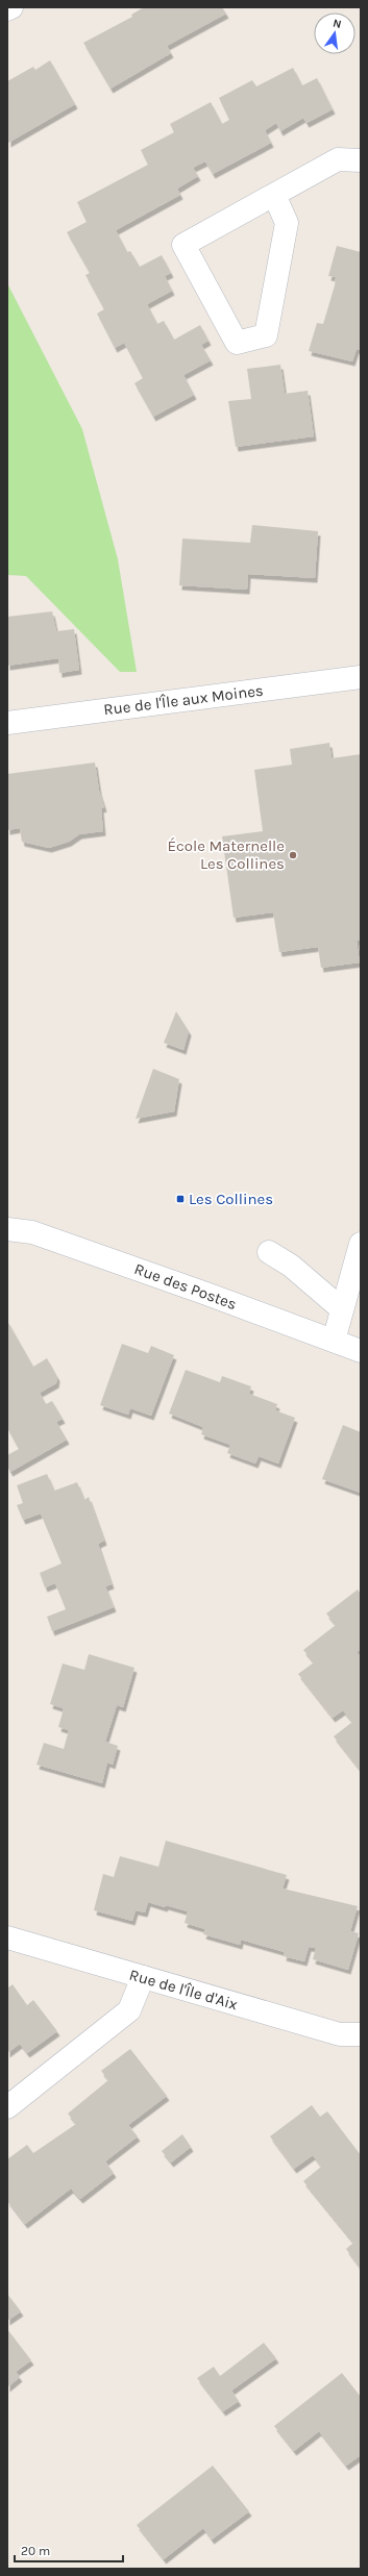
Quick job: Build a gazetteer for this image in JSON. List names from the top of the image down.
{
  "streets": {
    "street": ["Rue de l'Île aux Moines", "Rue des Postes", "Rue de l'Île d'Aix"]
  },
  "places": {
    "other": ["École Maternelle Les Collines"],
    "transit": ["Les Collines"]
  },
  "scale_bar": "20 m",
  "north": "top"
}
